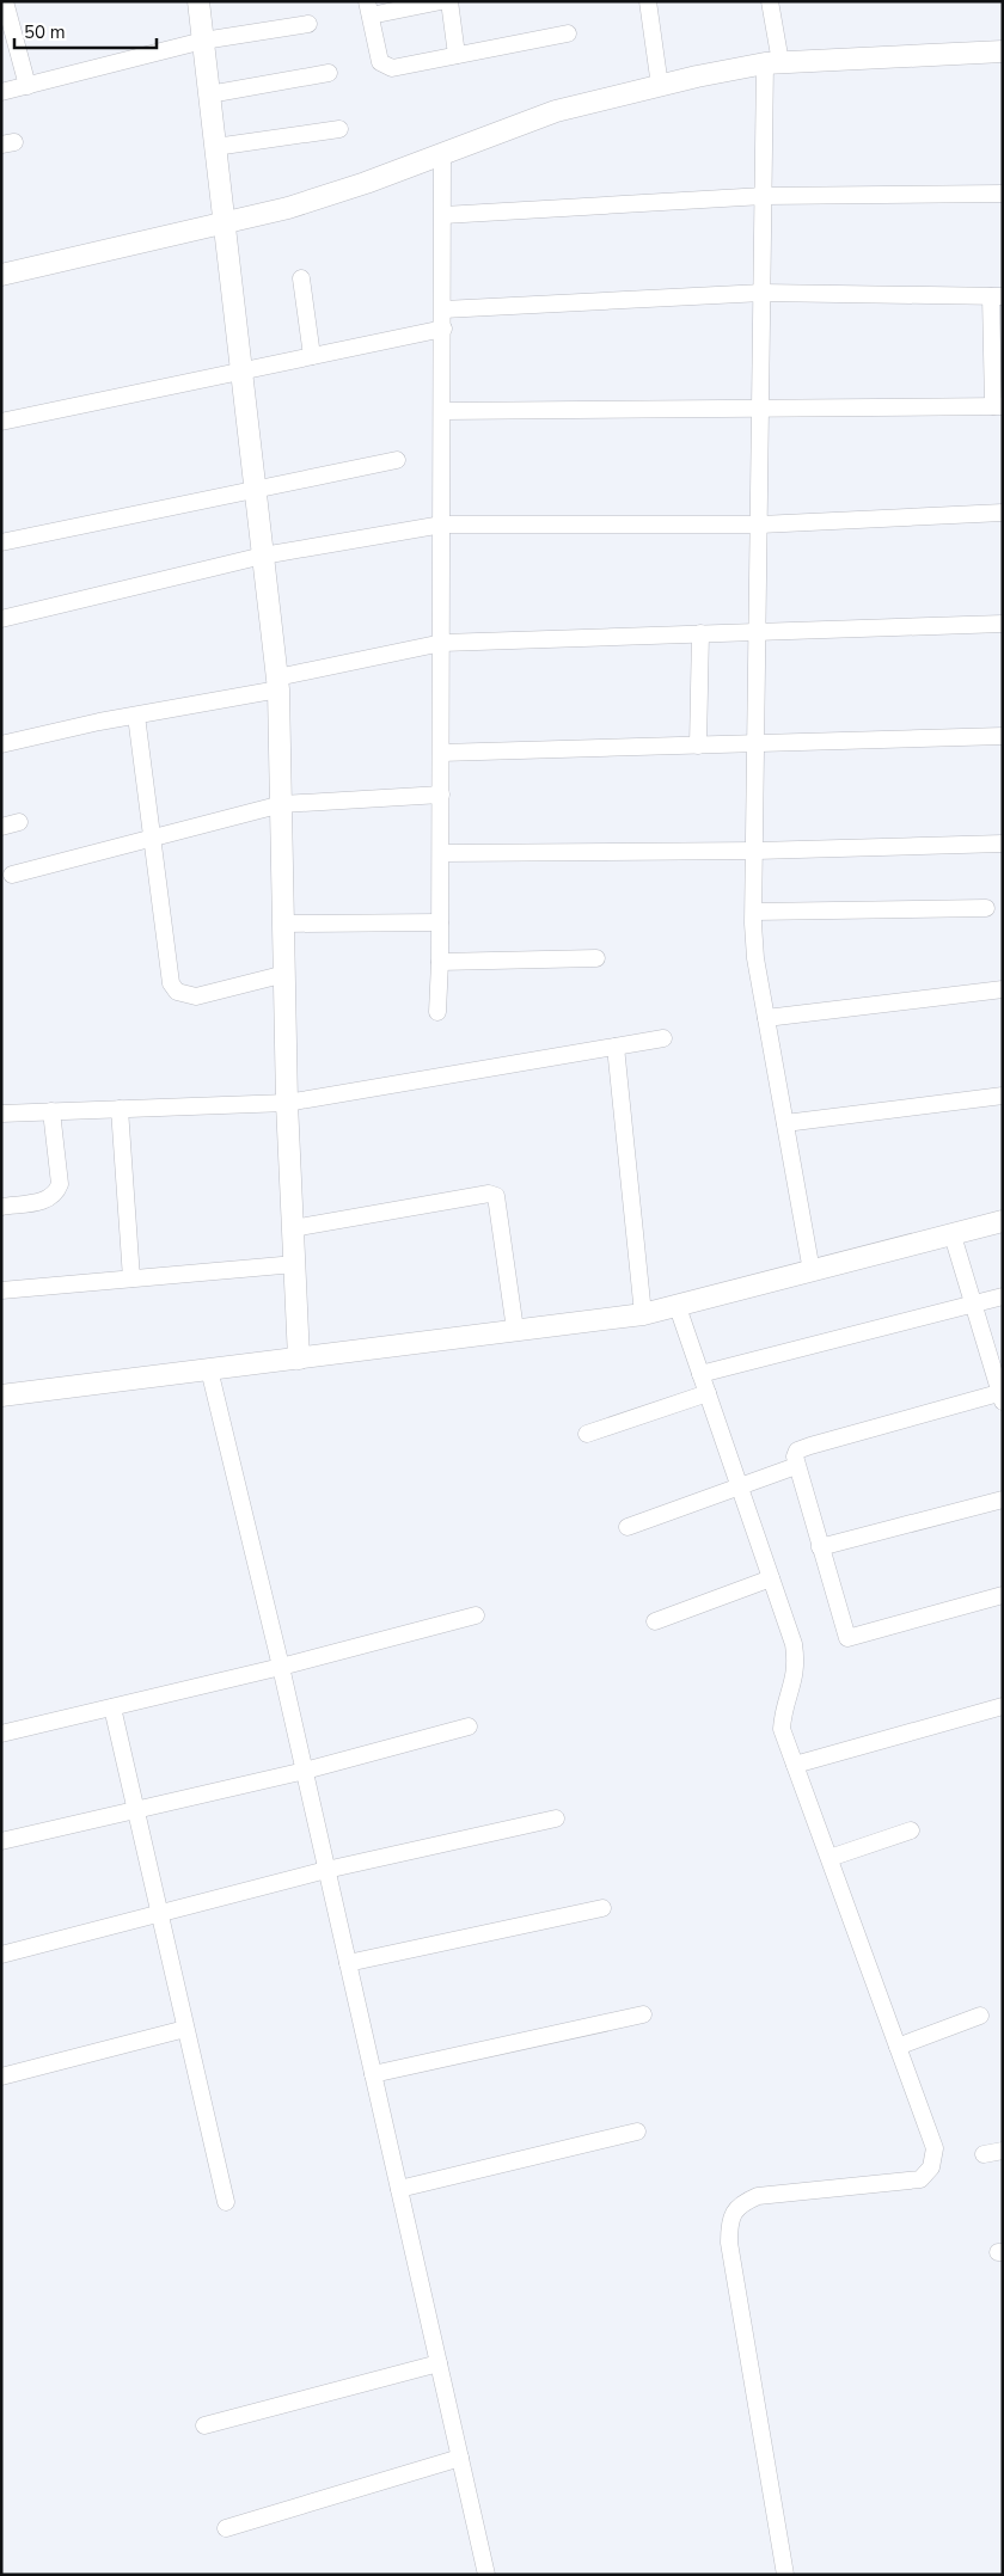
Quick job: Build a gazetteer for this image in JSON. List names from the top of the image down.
{
  "scale_bar": "50 m"
}
